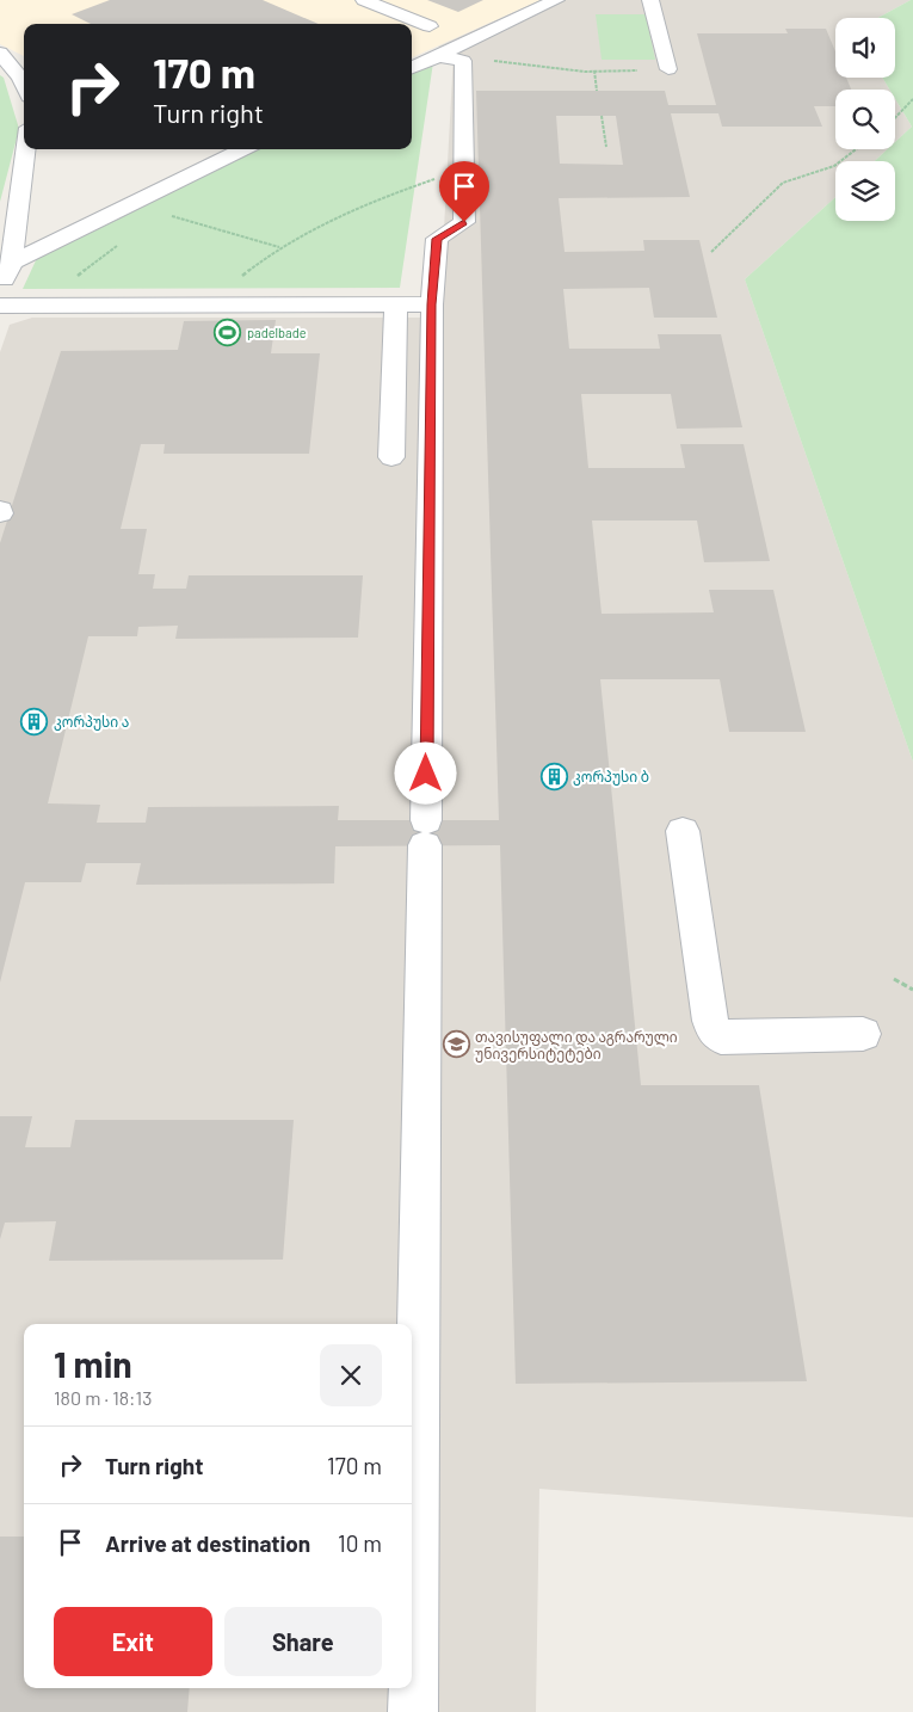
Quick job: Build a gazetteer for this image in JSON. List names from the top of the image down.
{
  "places": {
    "sports": ["padelbade"],
    "building": ["კორპუსი ა", "კორპუსი ბ"],
    "school or university": ["თავისუფალი და აგრარული უნივერსიტეტები"]
  },
  "page": {
    "turn": ["170 m", "Turn right"],
    "heading": ["1 min", "180 m · 18:13"],
    "list": [
      {
        "name": "Turn right",
        "value": "170 m"
      },
      {
        "name": "Arrive at destination",
        "value": "10 m"
      }
    ],
    "buttons": ["Exit", "Share"]
  }
}
